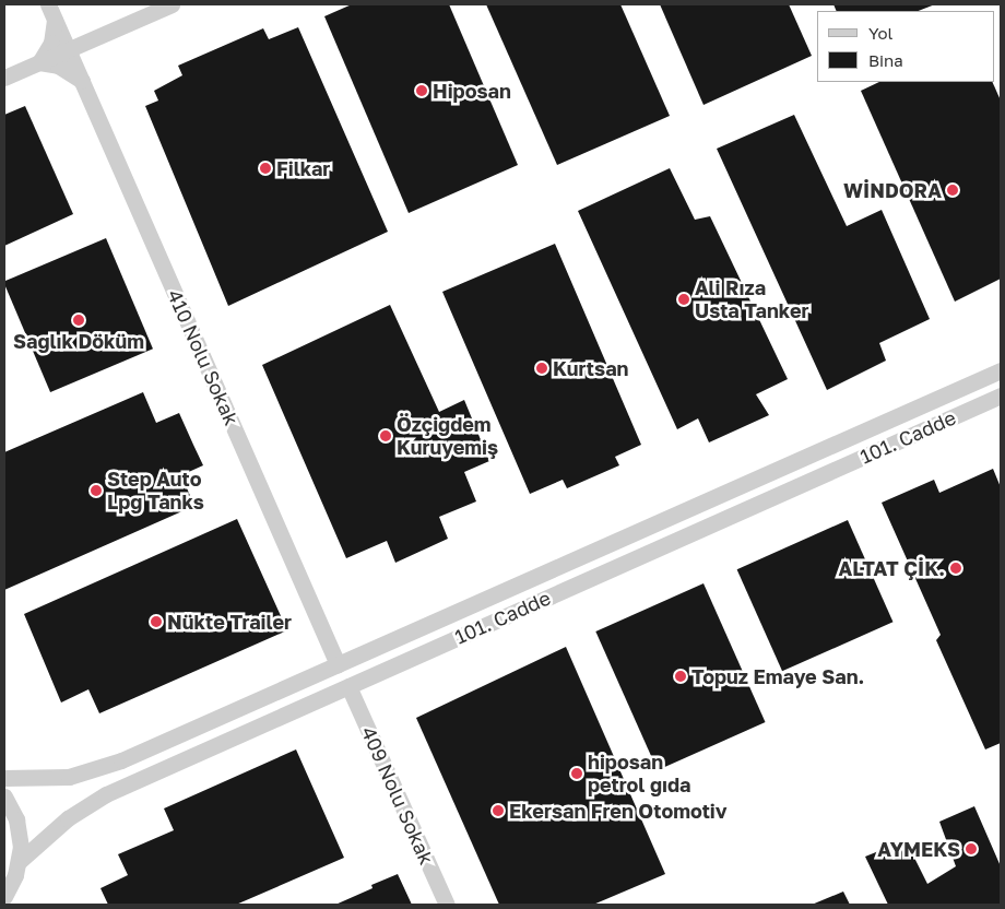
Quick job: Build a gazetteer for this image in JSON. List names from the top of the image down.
{
  "streets": {
    "street": ["410 Nolu Sokak", "101. Cadde", "409 Nolu Sokak"]
  },
  "crossings": [
    ["410 Nolu Sokak", "101. Cadde"],
    ["101. Cadde", "409 Nolu Sokak"]
  ],
  "places": [
    "Hiposan",
    "Filkar",
    "WİNDORA",
    "Ali Rıza Usta Tanker",
    "Sağlık Döküm",
    "Kurtsan",
    "Özçiğdem Kuruyemiş",
    "Step Auto Lpg Tanks",
    "ALTAT ÇİK.",
    "Nükte Trailer",
    "Topuz Emaye San.",
    "hiposan petrol gıda",
    "Ekersan Fren Otomotiv",
    "AYMEKS"
  ],
  "legend": ["Yol", "Bina"]
}
